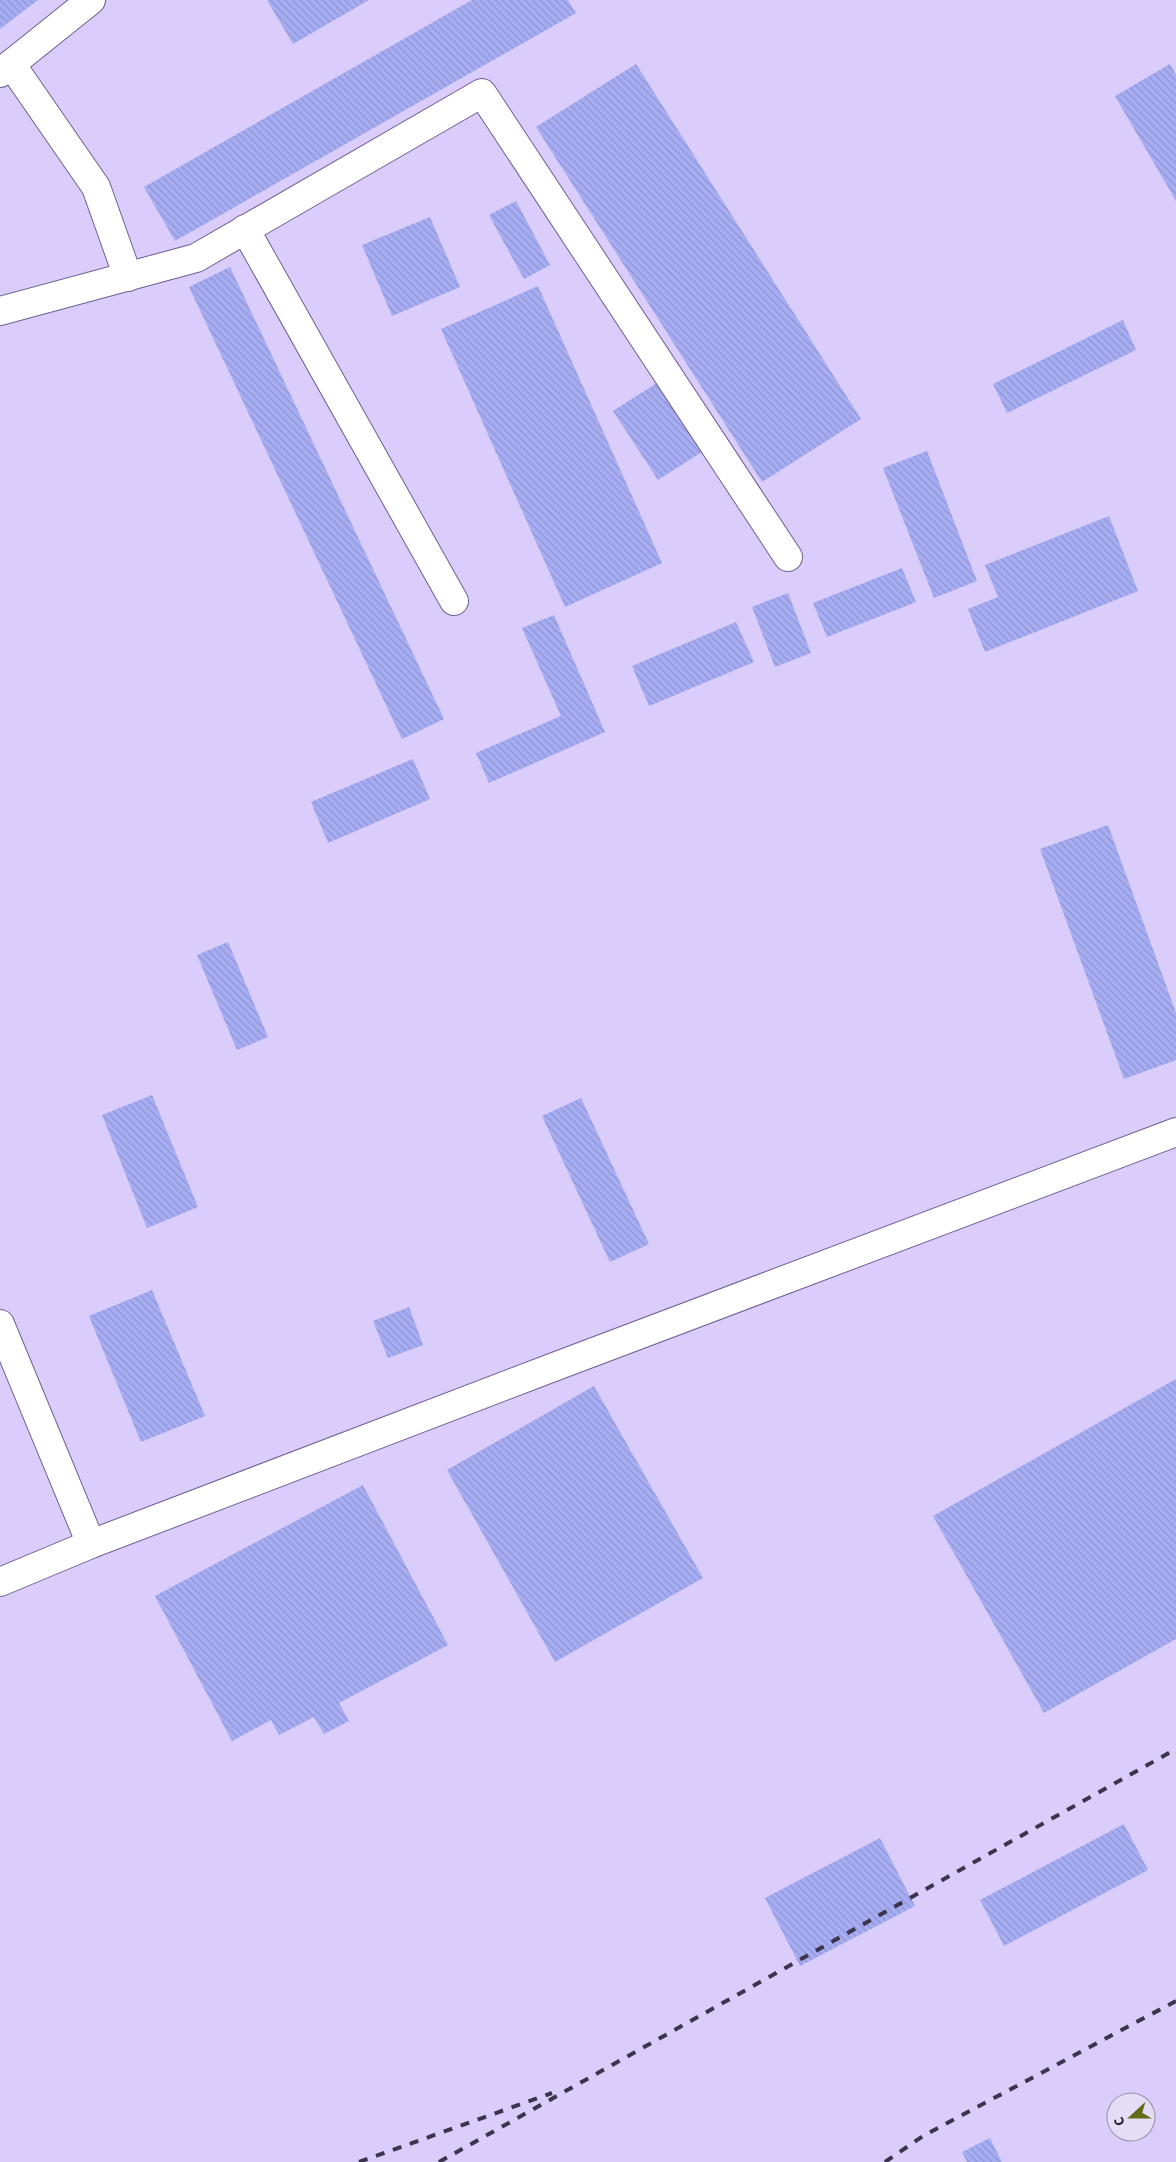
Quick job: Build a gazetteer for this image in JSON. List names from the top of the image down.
{
  "north": "left"
}
